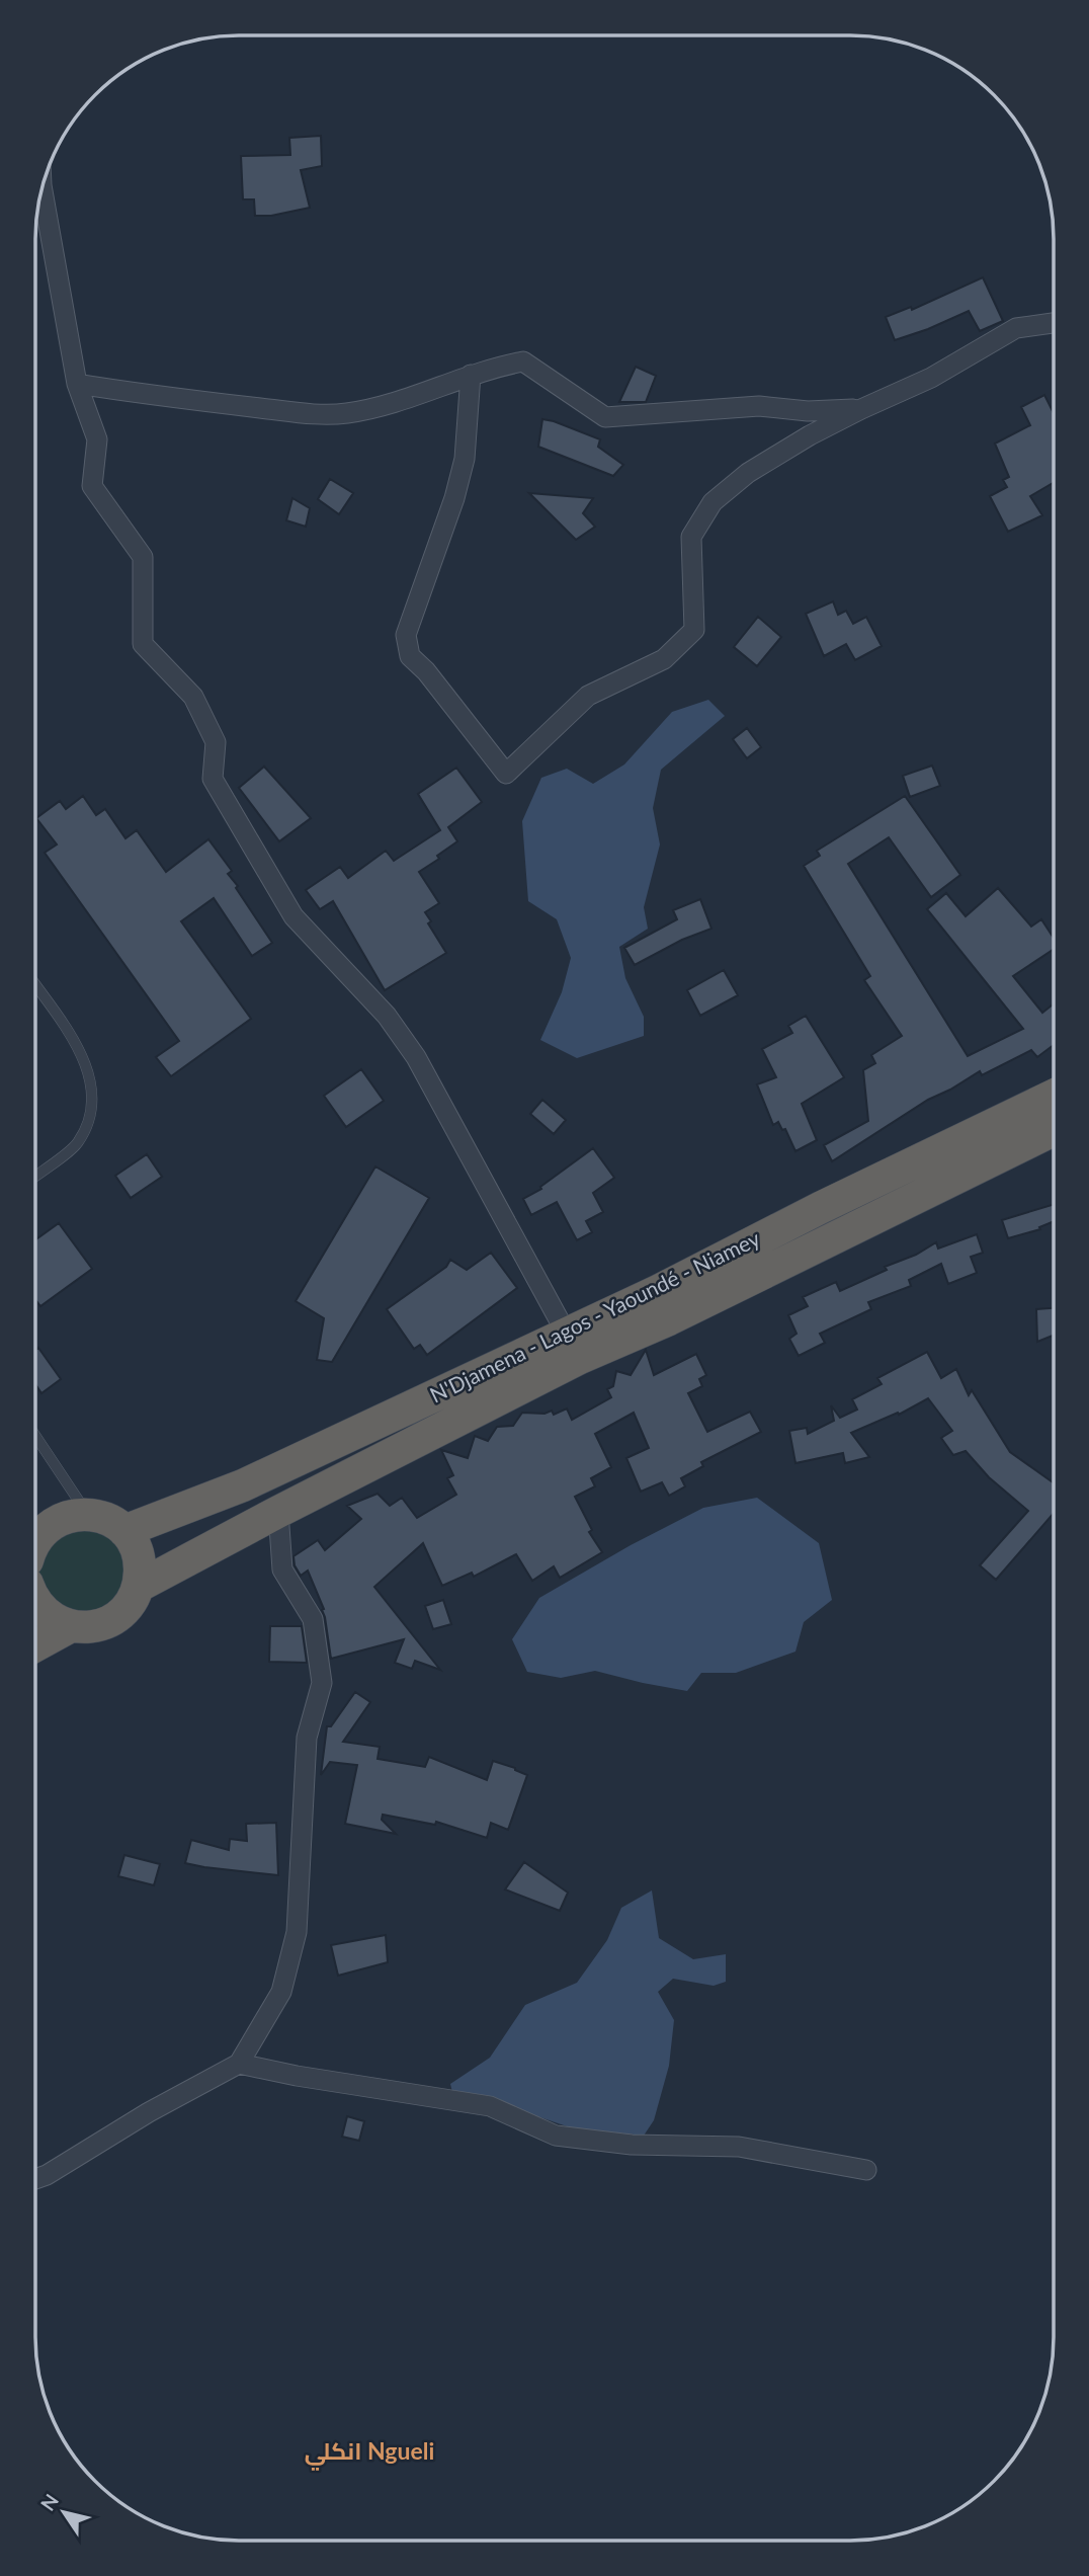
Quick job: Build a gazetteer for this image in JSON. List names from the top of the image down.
{
  "streets": {
    "highway": ["N'Djamena - Lagos - Yaoundé - Niamey"]
  },
  "districts": ["انكلي Ngueli"],
  "north": "top left"
}
